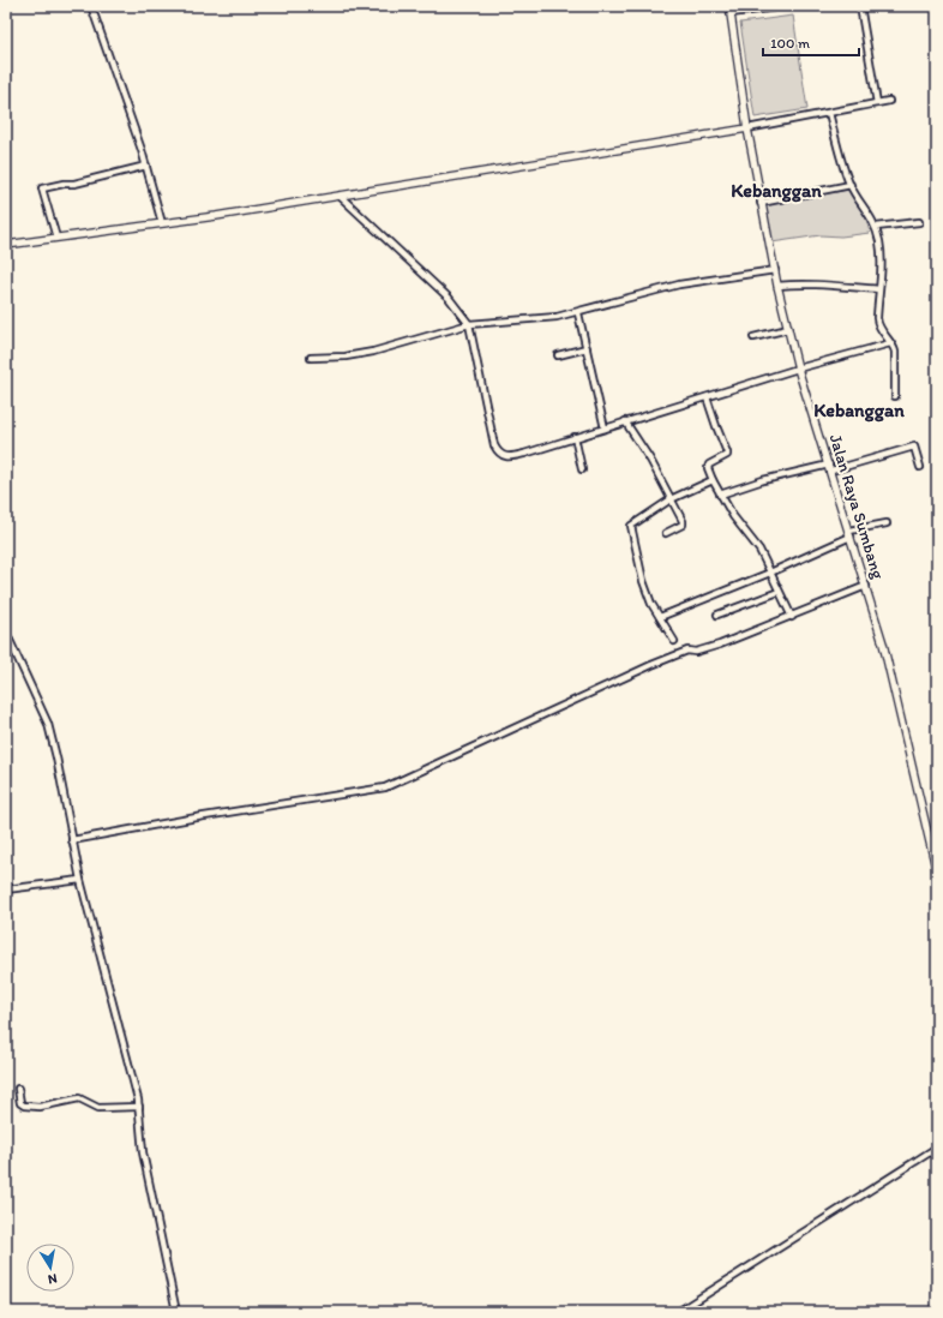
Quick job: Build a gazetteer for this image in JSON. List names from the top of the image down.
{
  "streets": {
    "street": ["Jalan Raya Sumbang"]
  },
  "districts": ["Kebanggan", "Kebanggan"],
  "scale_bar": "100 m",
  "north": "bottom"
}
